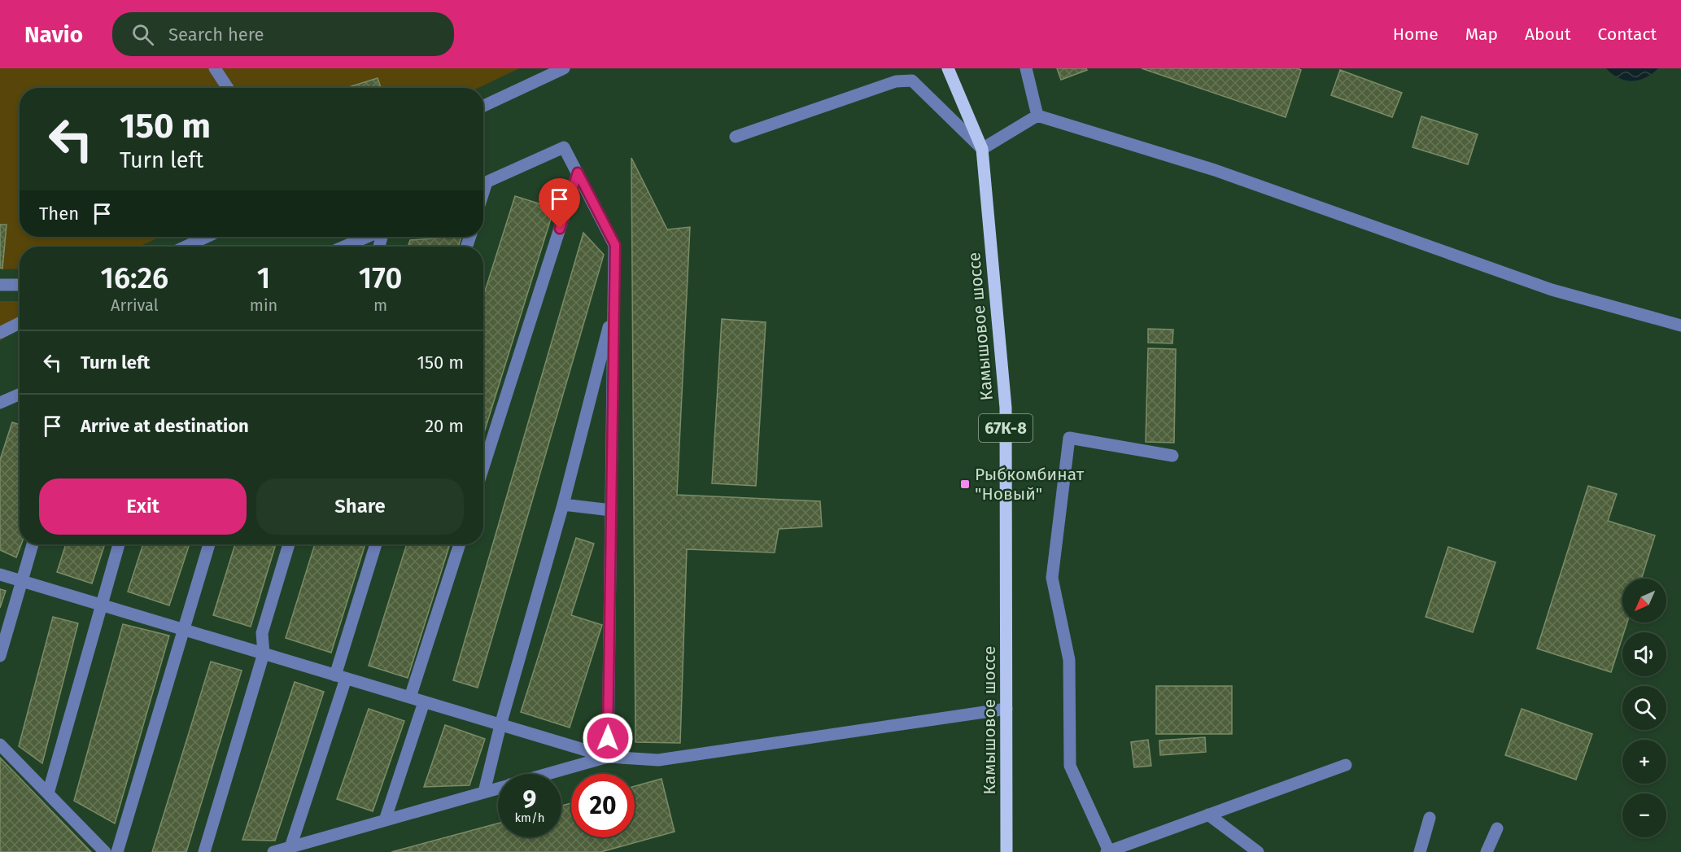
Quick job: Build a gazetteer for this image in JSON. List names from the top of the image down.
{
  "streets": {
    "main road": ["Камышовое шоссе", "67К-8"]
  },
  "places": {
    "transit": ["Рыбкомбинат \"Новый\""]
  },
  "north": "bottom left",
  "page": {
    "header": "Navio",
    "search": "Search here",
    "nav": [
      "Home",
      "Map",
      "About",
      "Contact"
    ],
    "turn": ["150 m", "Turn left"],
    "then": "Then",
    "eta": [
      "16:26",
      "Arrival",
      "1",
      "min",
      "170",
      "m"
    ],
    "list": [
      {
        "name": "Turn left",
        "value": "150 m"
      },
      {
        "name": "Arrive at destination",
        "value": "20 m"
      }
    ],
    "buttons": ["Exit", "Share"],
    "map_buttons": ["+", "−"],
    "speed": "9 km/h",
    "limit": "20"
  }
}
